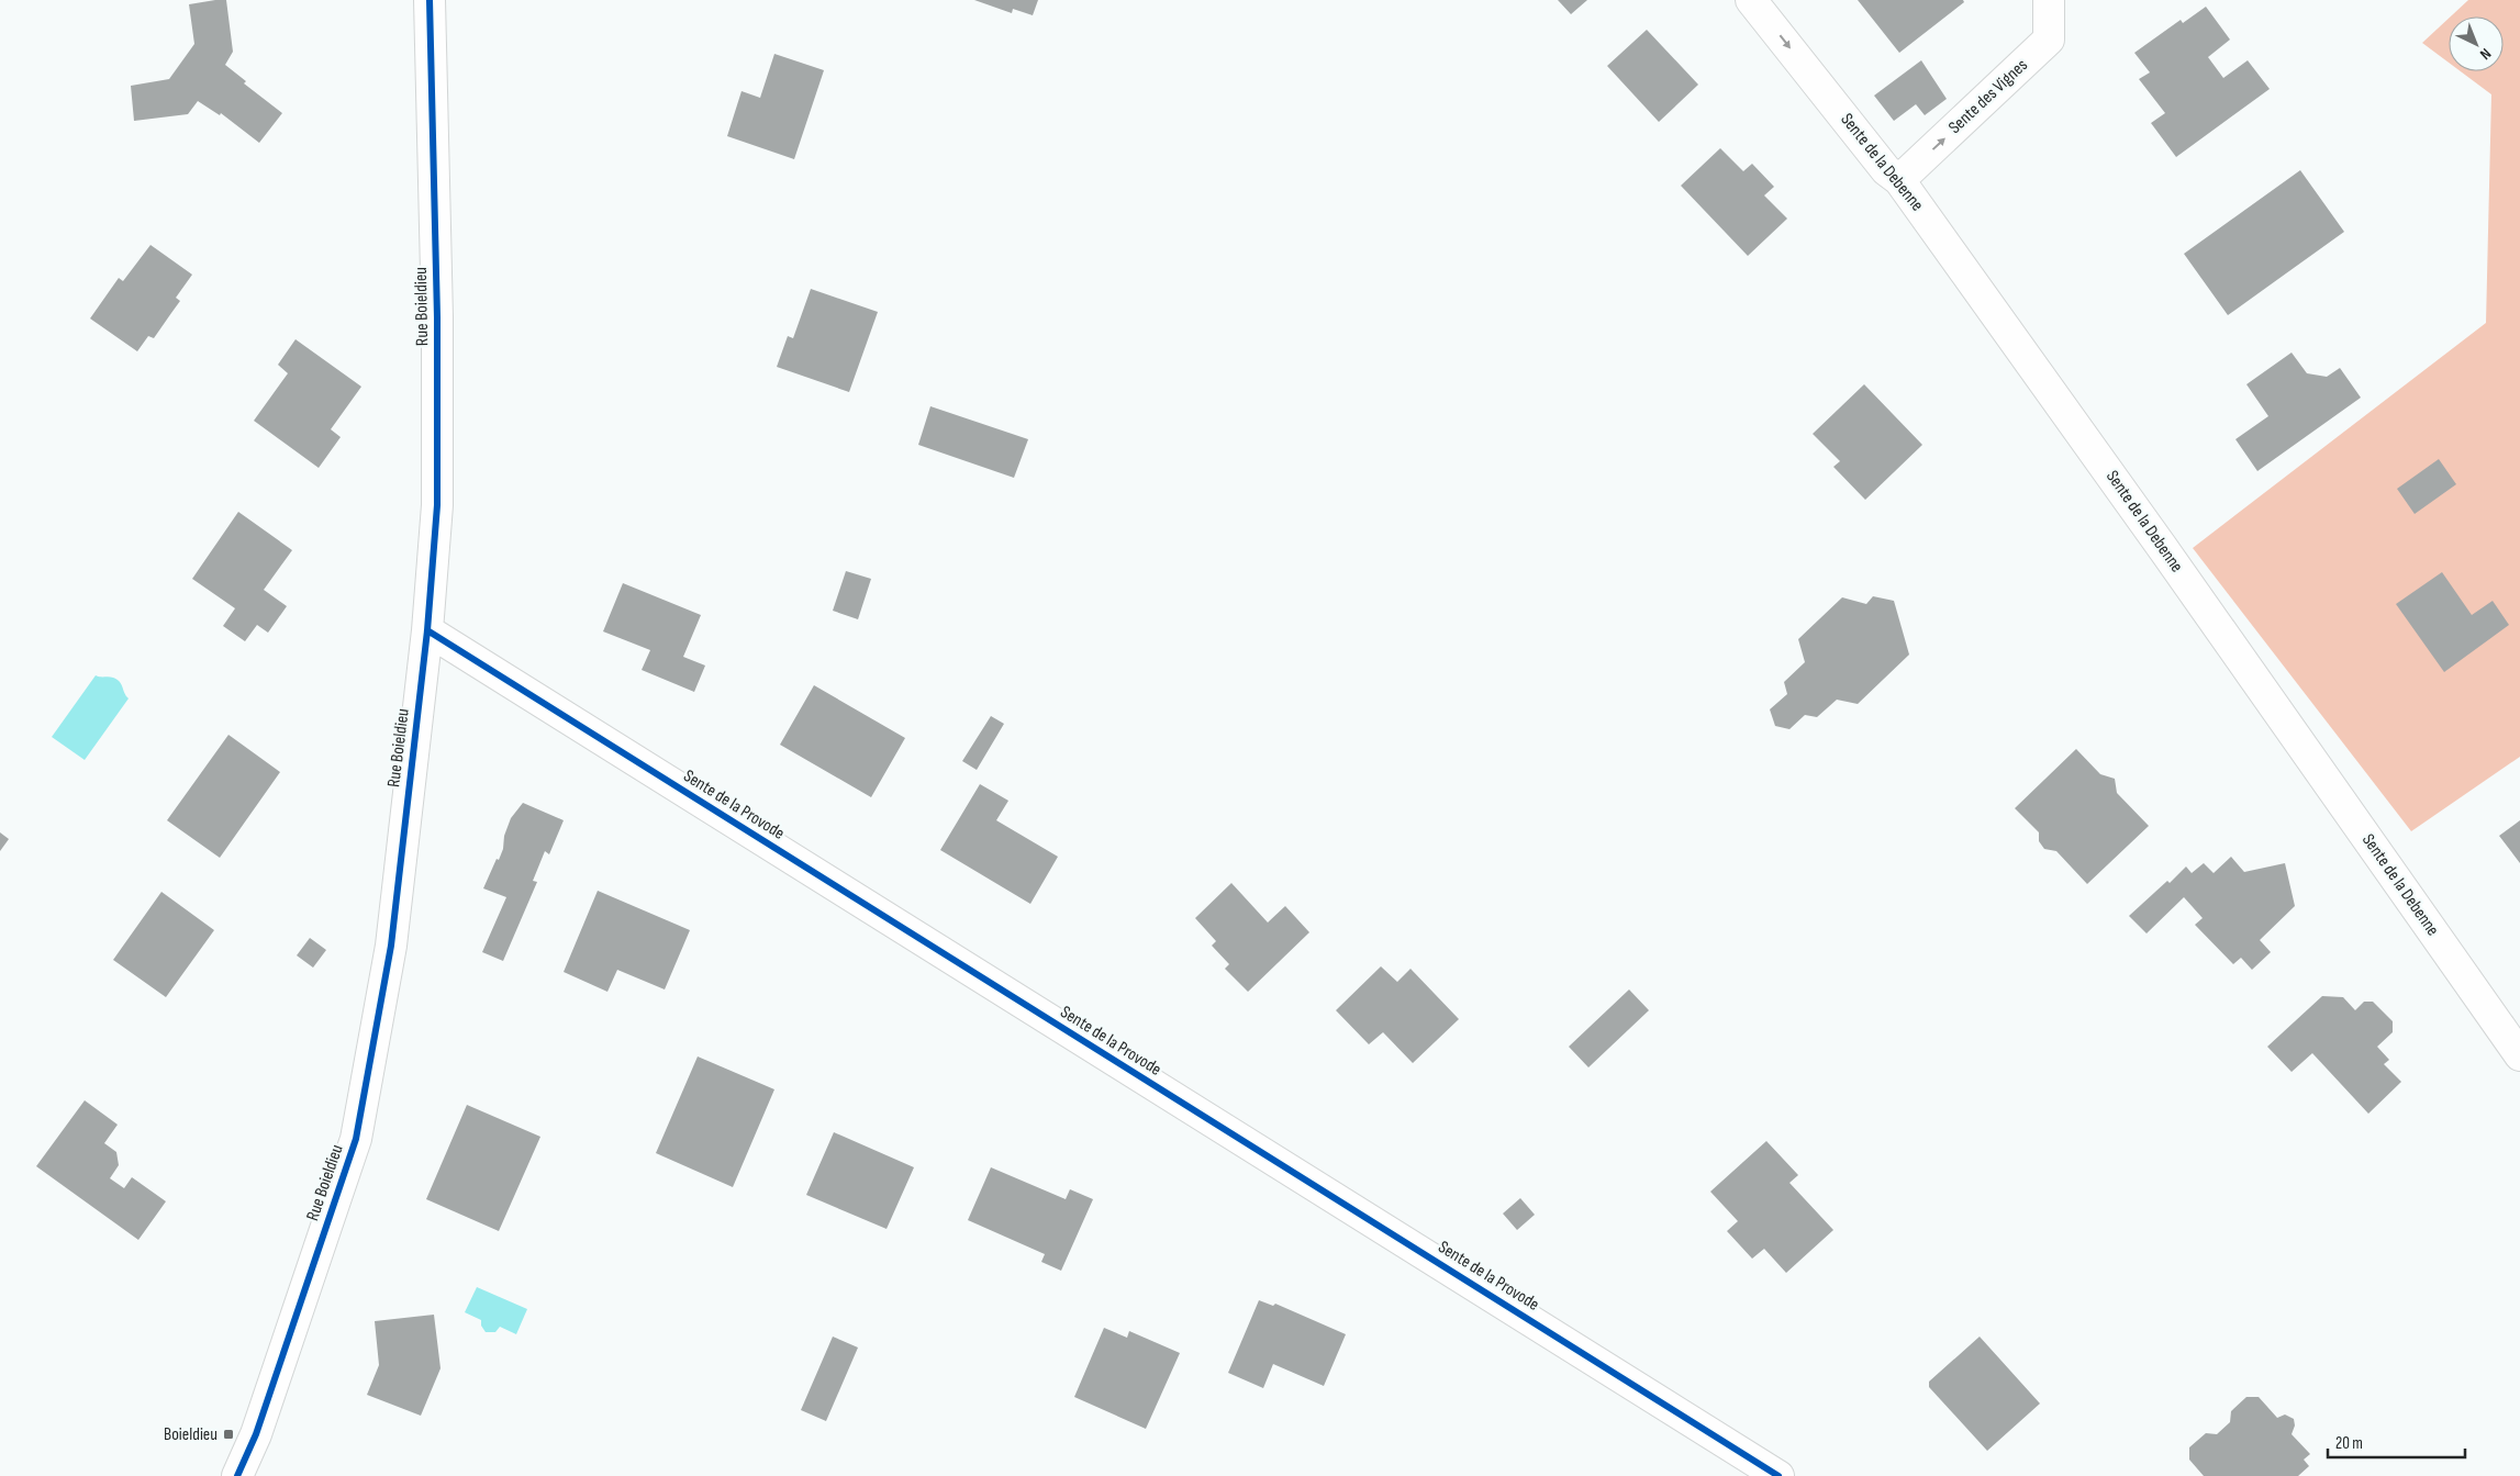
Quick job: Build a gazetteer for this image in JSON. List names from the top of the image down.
{
  "streets": {
    "street": [
      "Sente des Vignes",
      "Sente de la Debenne",
      "Rue Boieldieu",
      "Sente de la Provode"
    ]
  },
  "crossings": [
    ["Sente des Vignes", "Sente de la Debenne"],
    ["Rue Boieldieu", "Sente de la Provode"]
  ],
  "one_way": ["Sente des Vignes"],
  "places": {
    "transit": ["Boieldieu"]
  },
  "scale_bar": "20 m",
  "north": "bottom right"
}
